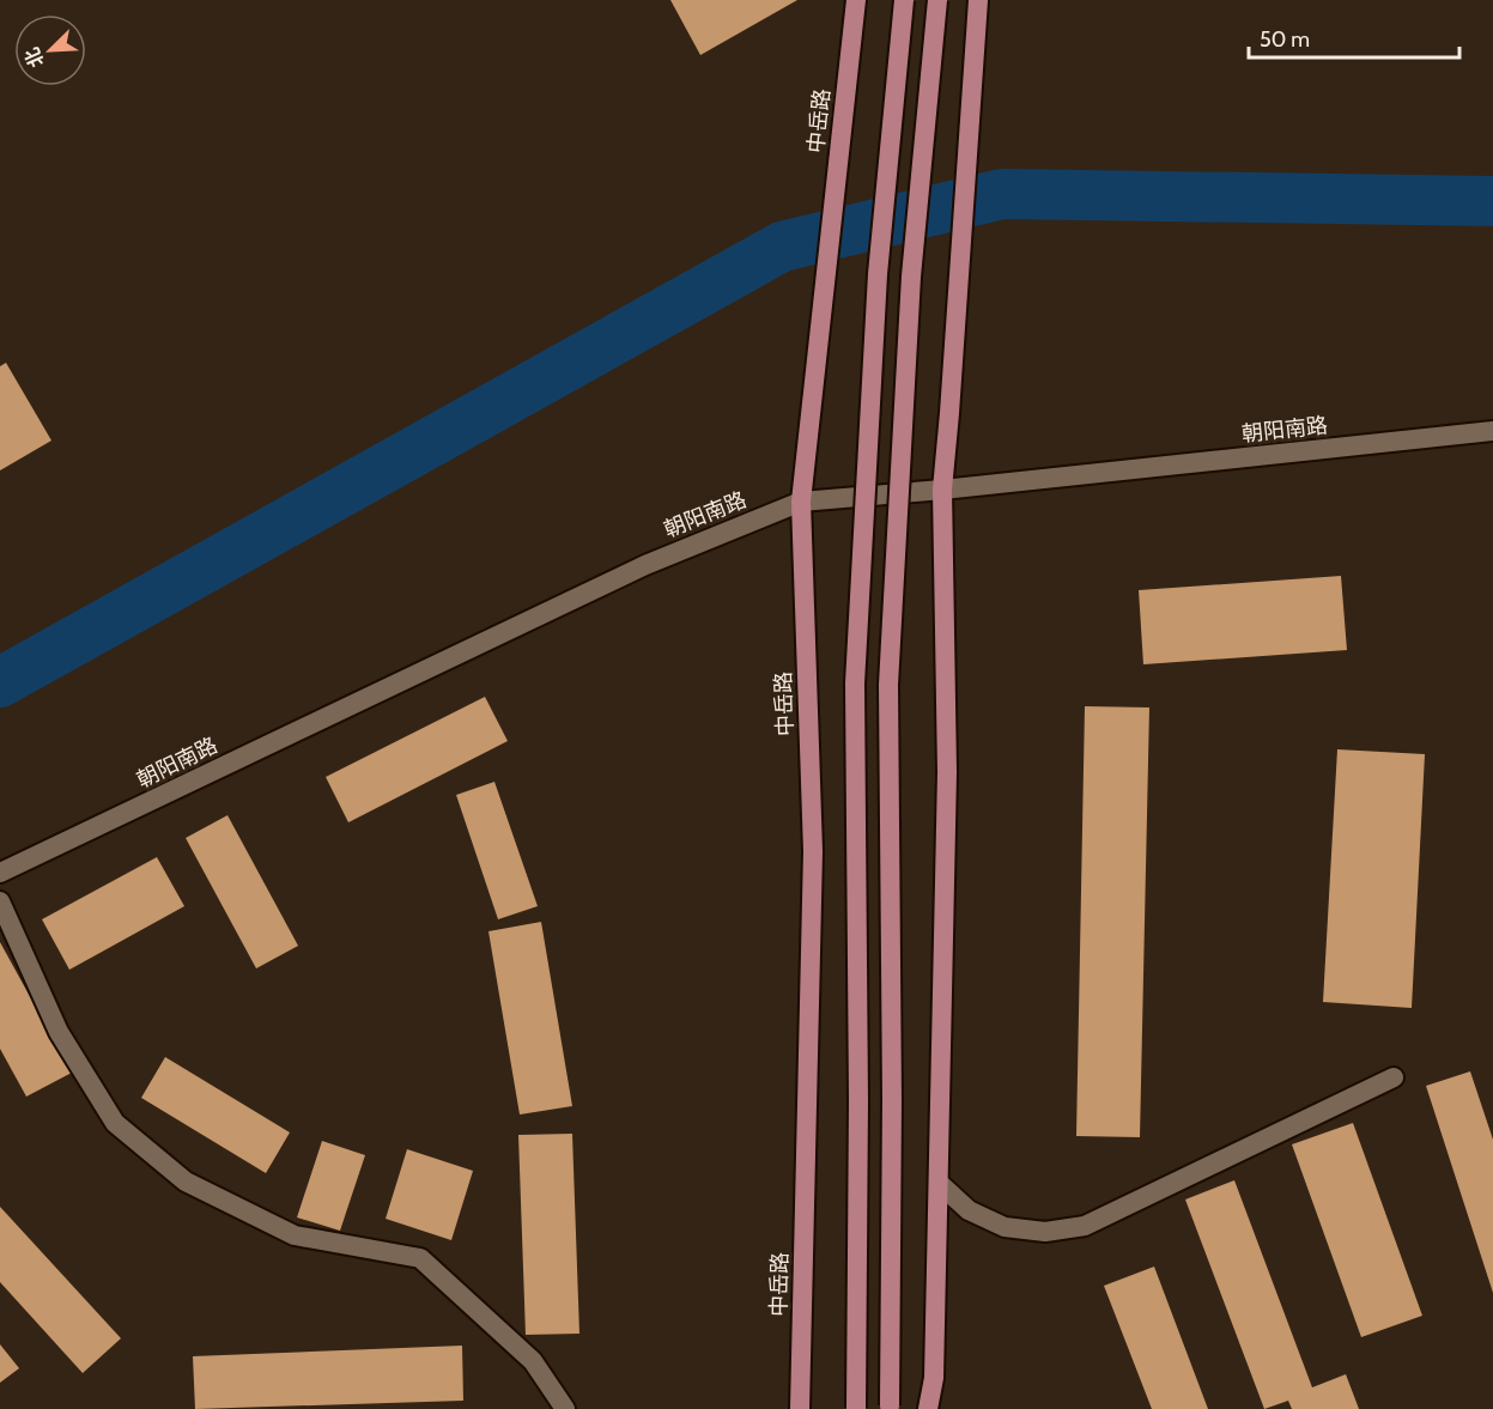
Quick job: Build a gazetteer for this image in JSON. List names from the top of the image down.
{
  "streets": {
    "main road": ["中岳路"],
    "street": ["朝阳南路"]
  },
  "crossings": [
    ["中岳路", "朝阳南路"]
  ],
  "scale_bar": "50 m",
  "north": "bottom left"
}
